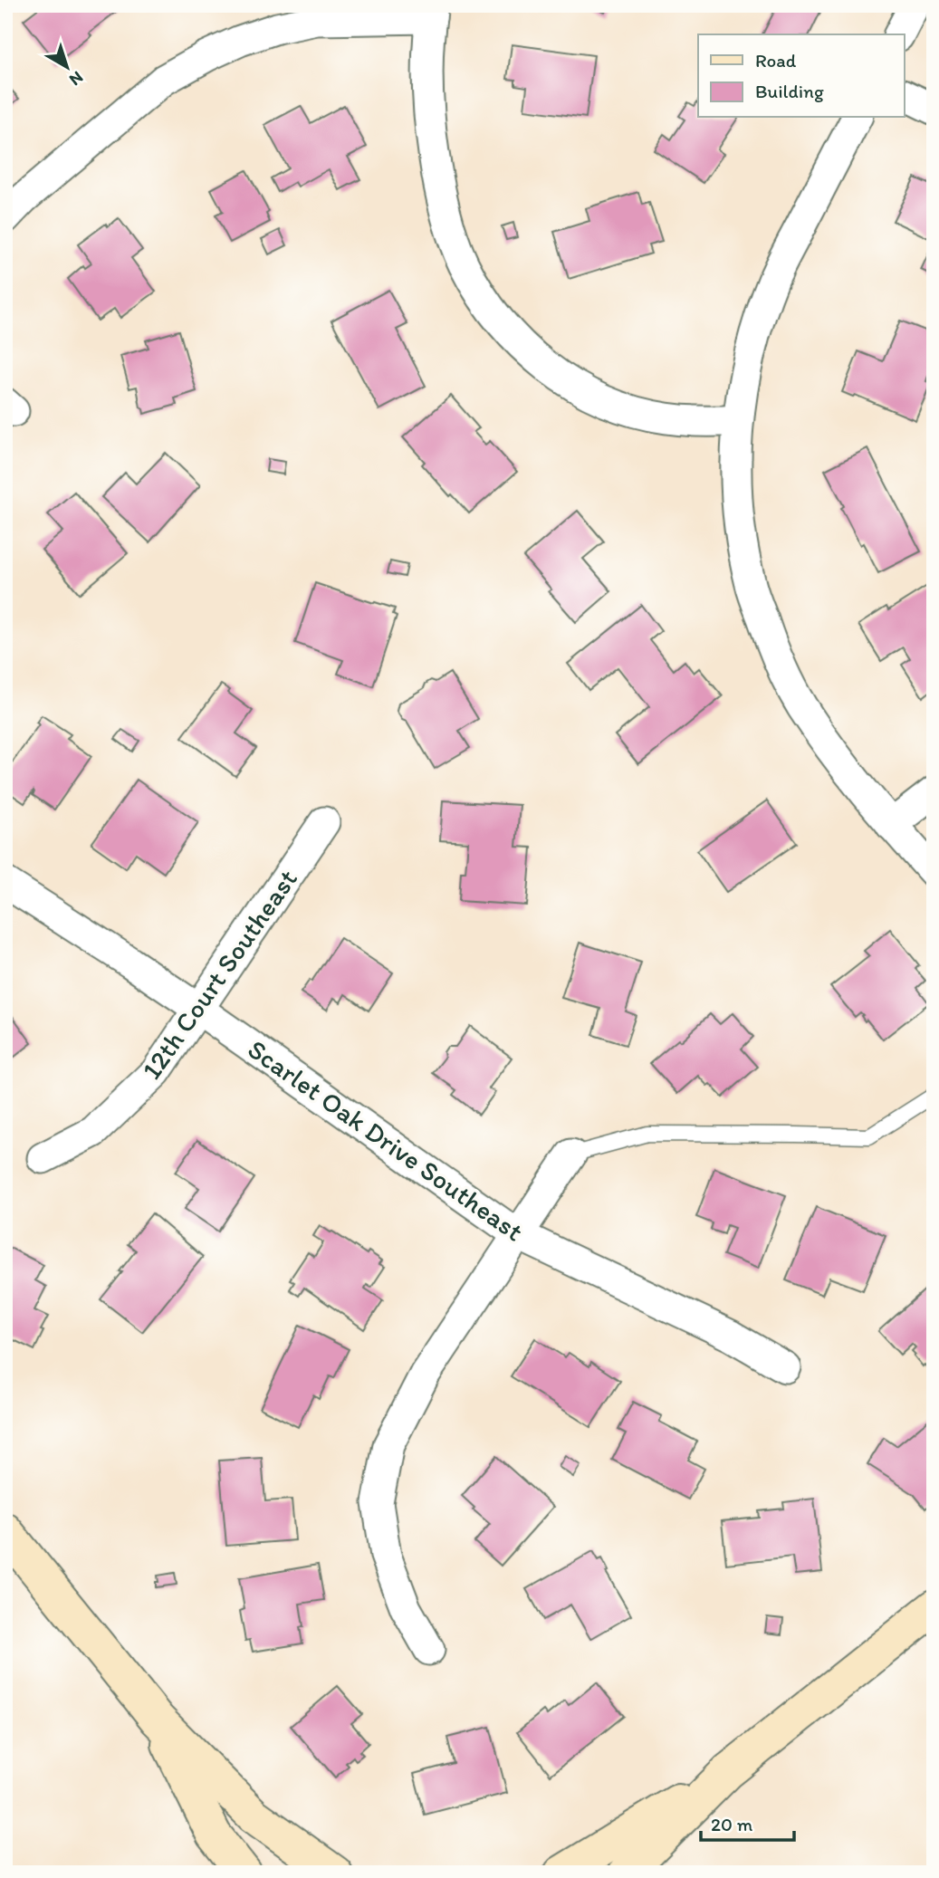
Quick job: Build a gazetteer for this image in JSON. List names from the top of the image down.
{
  "streets": {
    "street": ["12th Court Southeast", "Scarlet Oak Drive Southeast"]
  },
  "crossings": [
    ["12th Court Southeast", "Scarlet Oak Drive Southeast"]
  ],
  "legend": ["Road", "Building"],
  "scale_bar": "20 m",
  "north": "bottom right"
}
